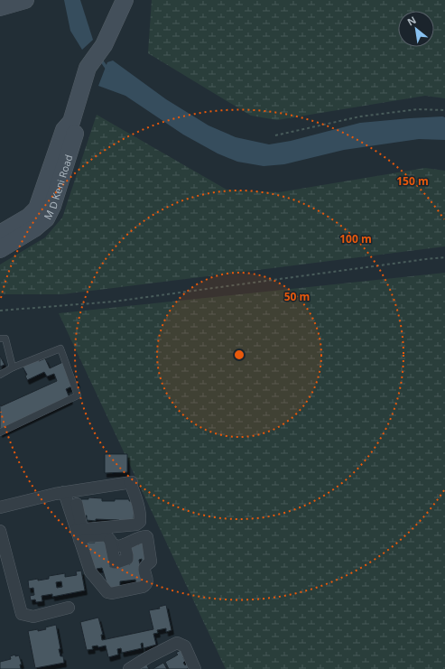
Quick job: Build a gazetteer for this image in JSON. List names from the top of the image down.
{
  "streets": {
    "street": ["M D Keni Road"]
  },
  "north": "top left",
  "rings": ["150 m", "100 m", "50 m"]
}
